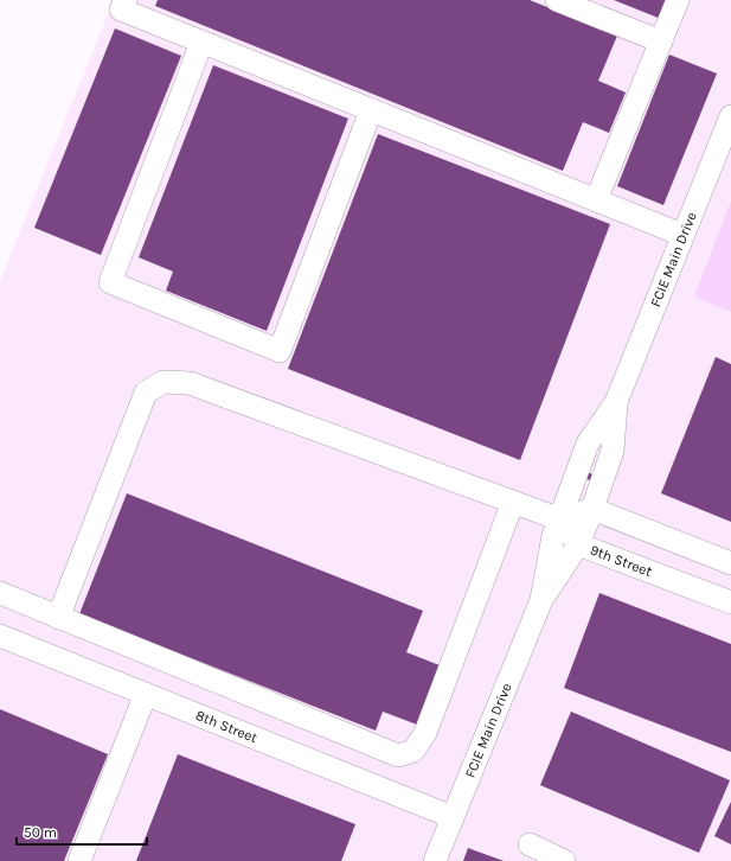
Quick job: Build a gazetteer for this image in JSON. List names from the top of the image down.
{
  "streets": {
    "street": ["FCIE Main Drive", "9th Street", "8th Street"]
  },
  "crossings": [
    ["FCIE Main Drive", "9th Street"],
    ["FCIE Main Drive", "8th Street"]
  ],
  "scale_bar": "50 m"
}
